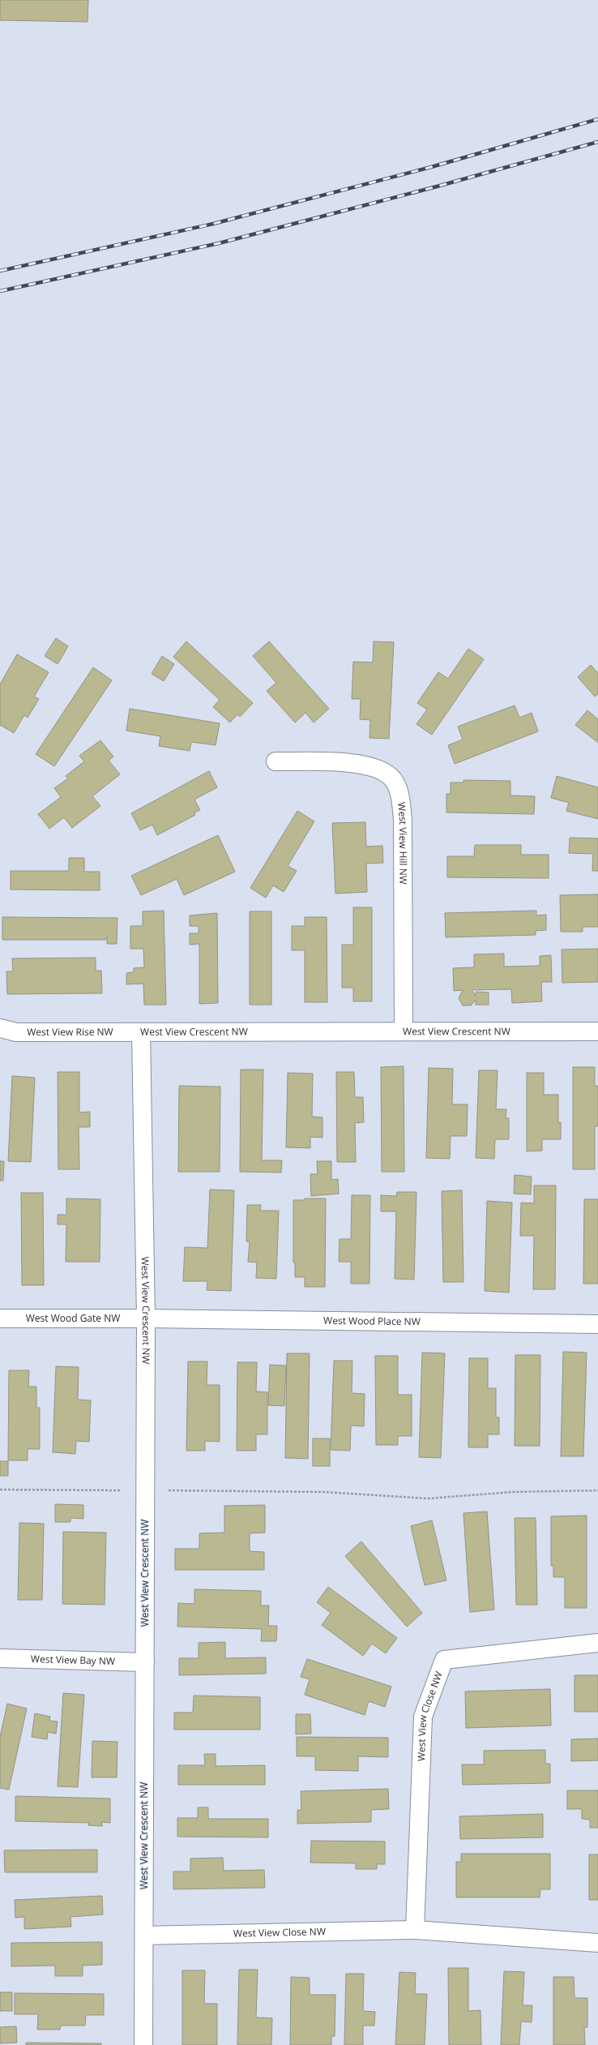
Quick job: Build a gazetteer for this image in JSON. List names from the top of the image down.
{
  "streets": {
    "street": [
      "West View Hill NW",
      "West View Crescent NW",
      "West View Rise NW",
      "West Wood Gate NW",
      "West Wood Place NW",
      "West View Bay NW",
      "West View Close NW"
    ]
  },
  "crossings": [
    ["West View Hill NW", "West View Crescent NW"],
    ["West View Crescent NW", "West View Rise NW"],
    ["West View Crescent NW", "West Wood Gate NW"],
    ["West View Crescent NW", "West Wood Place NW"],
    ["West View Crescent NW", "West View Bay NW"],
    ["West View Crescent NW", "West View Close NW"],
    ["West Wood Gate NW", "West Wood Place NW"]
  ]
}
